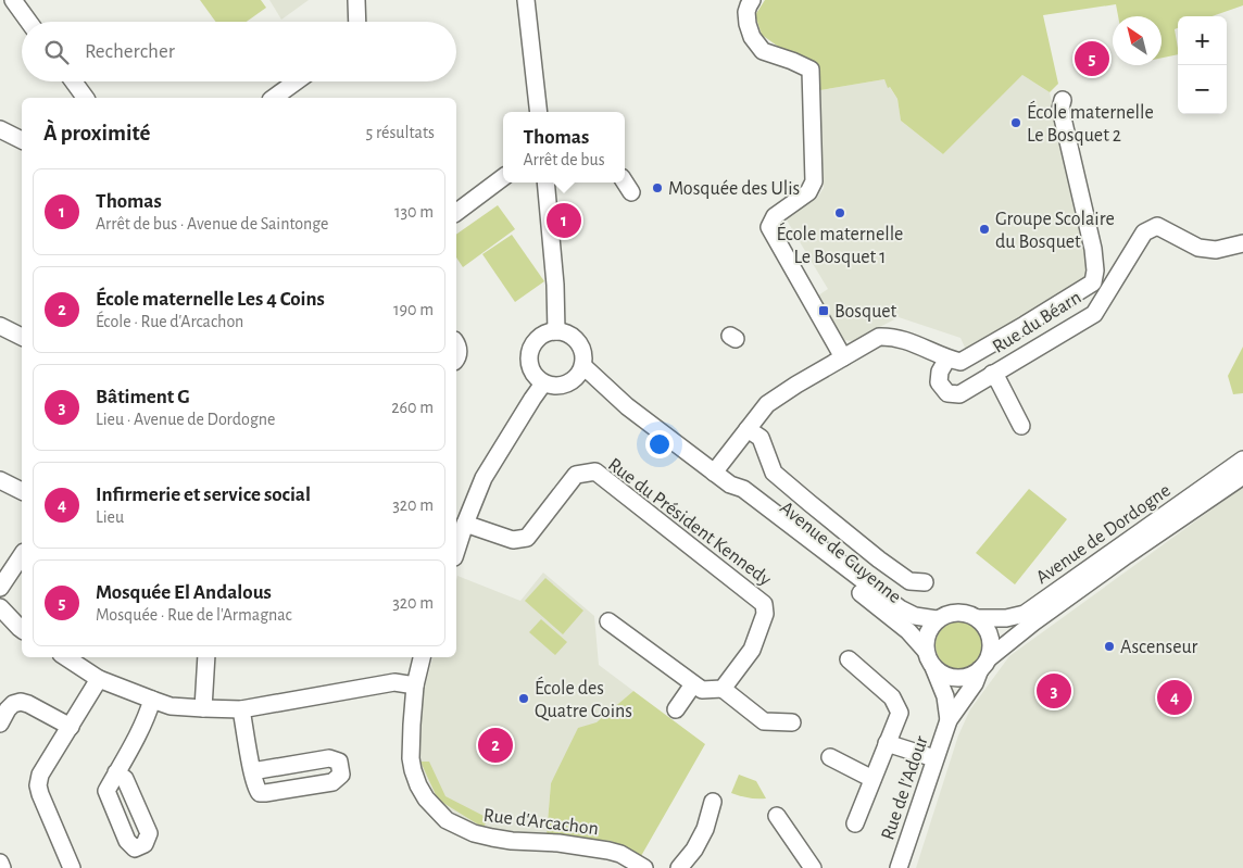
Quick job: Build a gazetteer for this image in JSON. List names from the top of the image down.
{
  "streets": {
    "street": [
      "Rue du Béarn",
      "Rue du Président Kennedy",
      "Avenue de Dordogne",
      "Avenue de Guyenne",
      "Rue de l'Adour",
      "Rue d'Arcachon"
    ]
  },
  "crossings": [
    ["Avenue de Dordogne", "Avenue de Guyenne"],
    ["Avenue de Dordogne", "Rue de l'Adour"],
    ["Avenue de Guyenne", "Rue de l'Adour"]
  ],
  "places": {
    "other": [
      "École maternelle Le Bosquet 2",
      "Mosquée des Ulis",
      "École maternelle Le Bosquet 1",
      "Groupe Scolaire du Bosquet",
      "Ascenseur",
      "École des Quatre Coins"
    ],
    "transit": ["Bosquet"]
  },
  "north": "top left",
  "page": {
    "map_buttons": ["+", "−"],
    "search": "Rechercher",
    "pins": [
      "5",
      "1",
      "3",
      "4",
      "2"
    ],
    "heading": ["À proximité", "5 résultats"],
    "popup": ["Thomas", "Arrêt de bus"],
    "list": [
      {
        "mark": "1",
        "name": "Thomas",
        "note": "Arrêt de bus · Avenue de Saintonge",
        "value": "130 m"
      },
      {
        "mark": "2",
        "name": "École maternelle Les 4 Coins",
        "note": "École · Rue d'Arcachon",
        "value": "190 m"
      },
      {
        "mark": "3",
        "name": "Bâtiment G",
        "note": "Lieu · Avenue de Dordogne",
        "value": "260 m"
      },
      {
        "mark": "4",
        "name": "Infirmerie et service social",
        "note": "Lieu",
        "value": "320 m"
      },
      {
        "mark": "5",
        "name": "Mosquée El Andalous",
        "note": "Mosquée · Rue de l'Armagnac",
        "value": "320 m"
      }
    ]
  }
}
